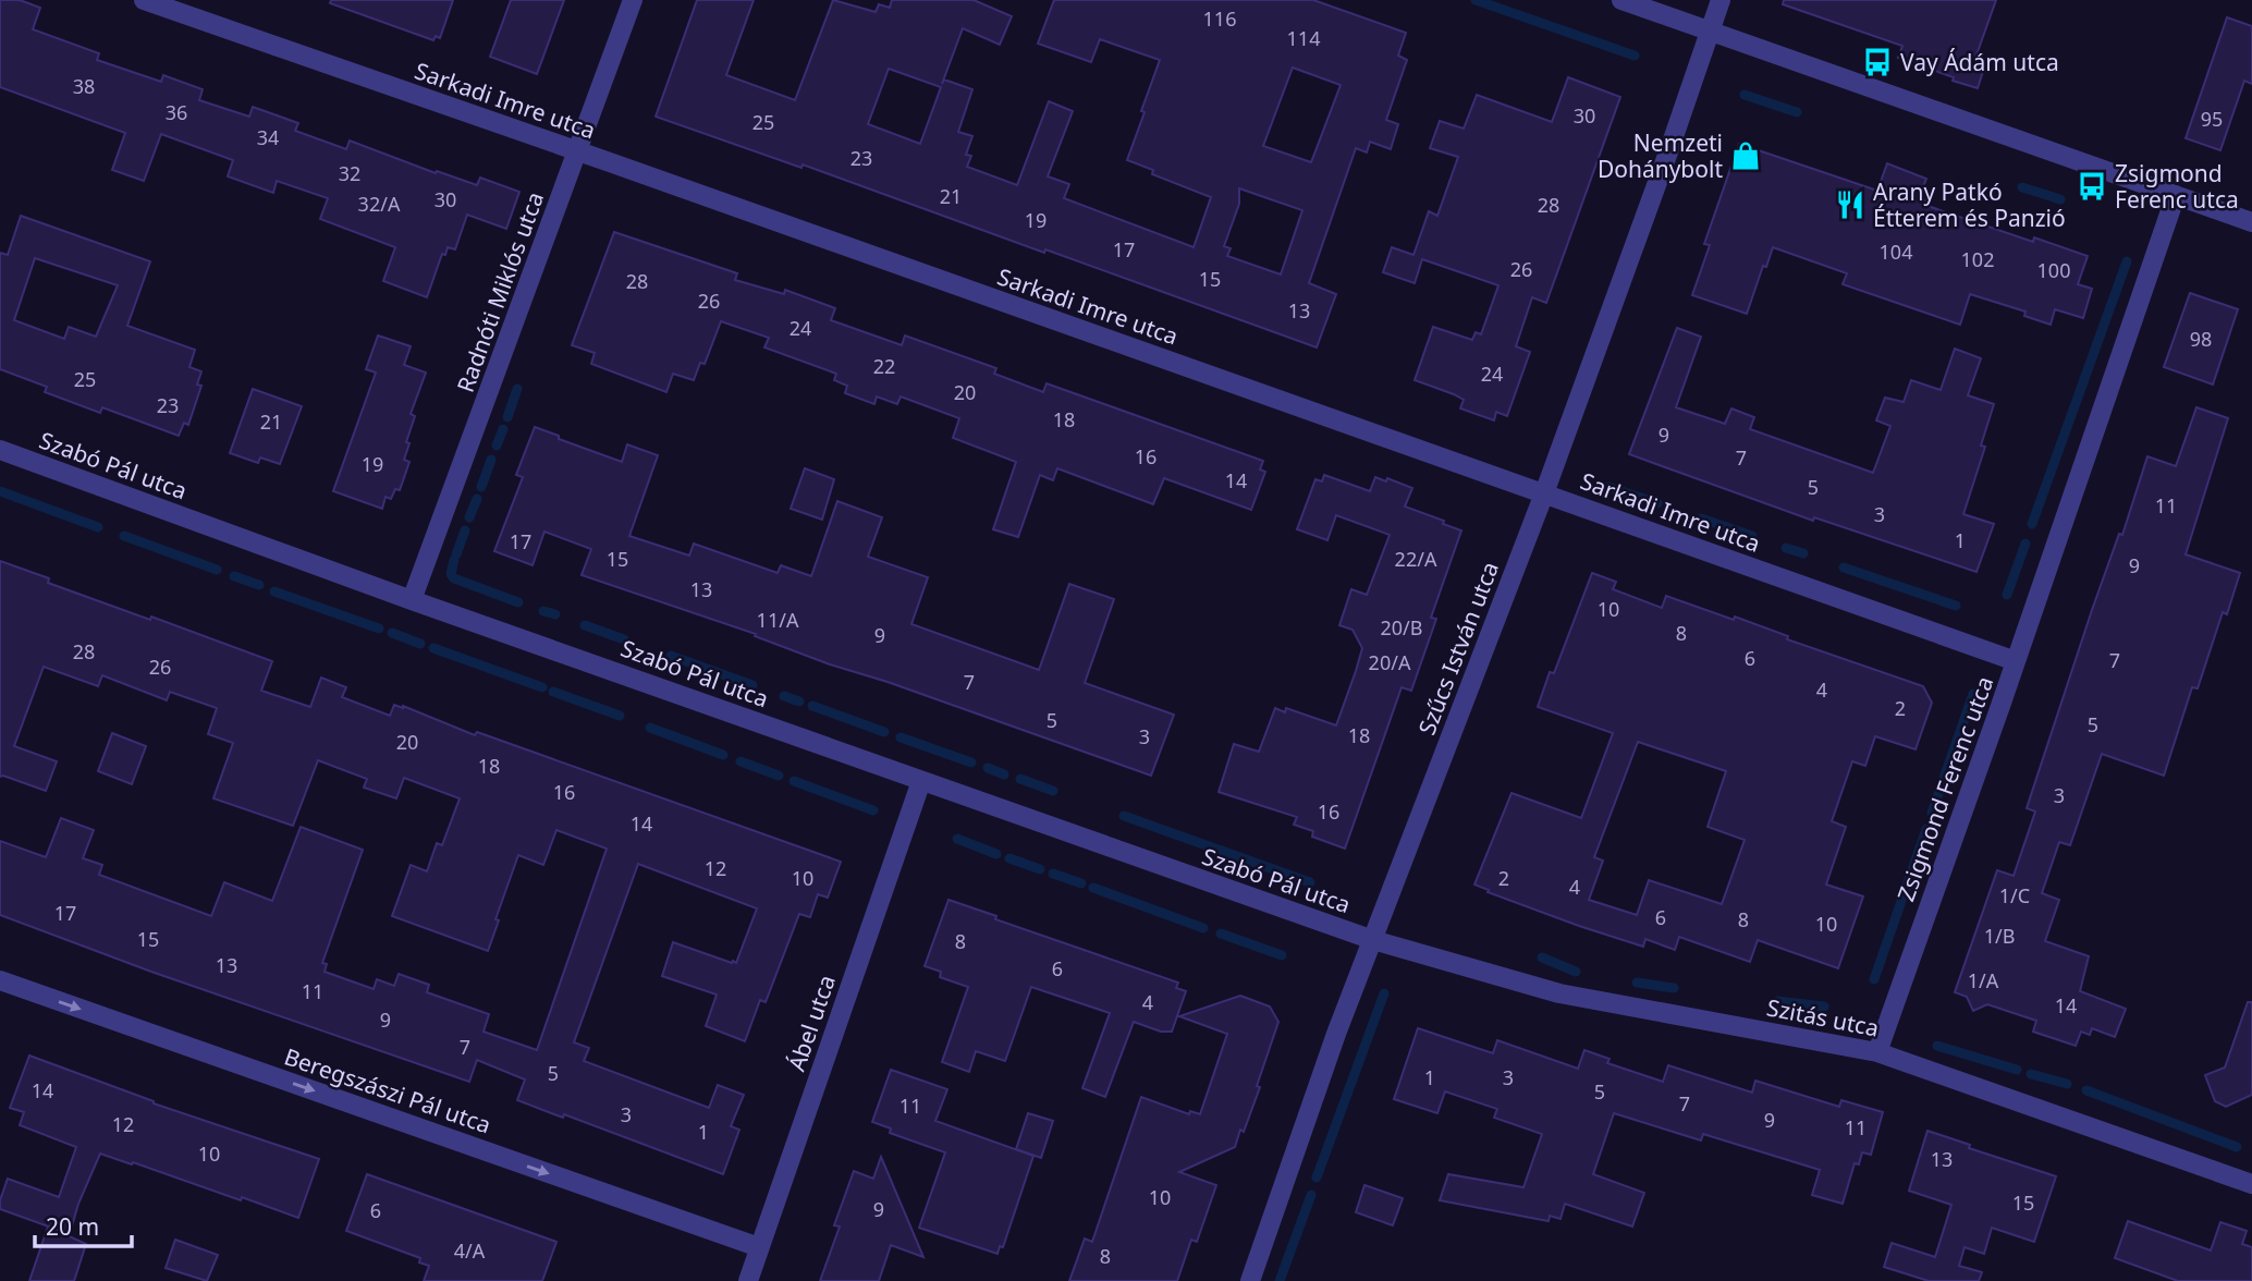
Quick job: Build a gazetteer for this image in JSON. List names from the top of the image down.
{
  "streets": {
    "street": [
      "Sarkadi Imre utca",
      "Radnóti Miklós utca",
      "Szabó Pál utca",
      "Szűcs István utca",
      "Zsigmond Ferenc utca",
      "Szitás utca",
      "Ábel utca",
      "Beregszászi Pál utca"
    ]
  },
  "crossings": [
    ["Sarkadi Imre utca", "Radnóti Miklós utca"],
    ["Sarkadi Imre utca", "Szűcs István utca"],
    ["Sarkadi Imre utca", "Zsigmond Ferenc utca"],
    ["Radnóti Miklós utca", "Szabó Pál utca"],
    ["Szabó Pál utca", "Szűcs István utca"],
    ["Szabó Pál utca", "Szitás utca"],
    ["Szabó Pál utca", "Ábel utca"],
    ["Szűcs István utca", "Szitás utca"],
    ["Zsigmond Ferenc utca", "Szitás utca"],
    ["Ábel utca", "Beregszászi Pál utca"]
  ],
  "one_way": ["Beregszászi Pál utca"],
  "places": {
    "bus stop": ["Vay Ádám utca", "Zsigmond Ferenc utca"],
    "shop": ["Nemzeti Dohánybolt"],
    "restaurant": ["Arany Patkó Étterem és Panzió"]
  },
  "house_numbers": [
    "116",
    "114",
    "38",
    "36",
    "30",
    "95",
    "25",
    "34",
    "23",
    "32",
    "21",
    "30",
    "32/A",
    "28",
    "19",
    "17",
    "104",
    "102",
    "26",
    "100",
    "15",
    "28",
    "26",
    "13",
    "24",
    "98",
    "22",
    "24",
    "25",
    "20",
    "23",
    "18",
    "21",
    "9",
    "16",
    "7",
    "19",
    "14",
    "5",
    "11",
    "3",
    "1",
    "17",
    "15",
    "22/A",
    "9",
    "13",
    "10",
    "11/A",
    "20/B",
    "8",
    "9",
    "28",
    "6",
    "7",
    "20/A",
    "26",
    "7",
    "4",
    "2",
    "5",
    "5",
    "18",
    "3",
    "20",
    "18",
    "16",
    "3",
    "16",
    "14",
    "12",
    "10",
    "2",
    "4",
    "1/C",
    "17",
    "6",
    "8",
    "10",
    "1/B",
    "15",
    "8",
    "13",
    "6",
    "1/A",
    "11",
    "4",
    "14",
    "9",
    "7",
    "5",
    "1",
    "3",
    "14",
    "5",
    "7",
    "11",
    "3",
    "9",
    "12",
    "11",
    "1",
    "10",
    "13",
    "10",
    "15",
    "9",
    "6",
    "4/A",
    "8"
  ],
  "scale_bar": "20 m"
}
